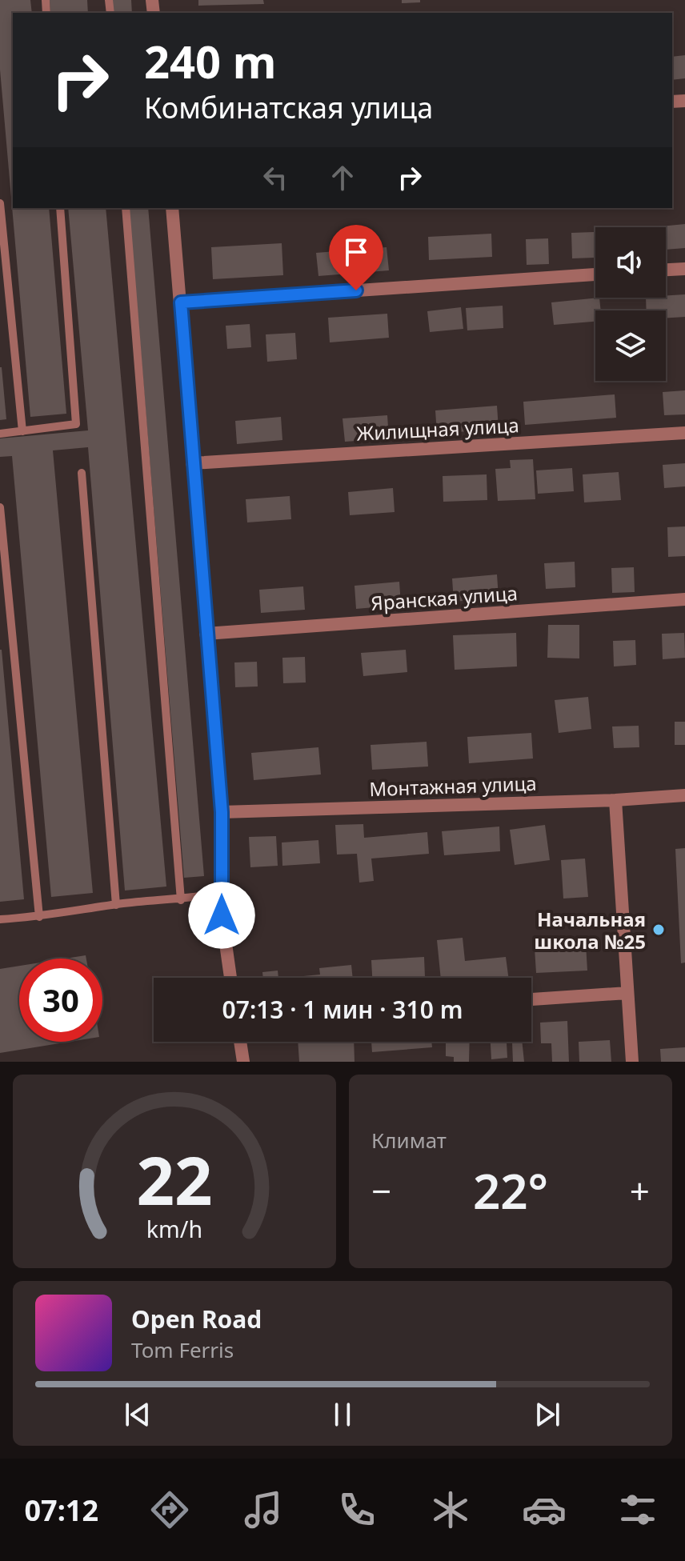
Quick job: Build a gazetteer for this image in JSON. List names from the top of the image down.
{
  "streets": {
    "street": ["Жилищная улица", "Яранская улица", "Монтажная улица"]
  },
  "places": ["Начальная школа №25"],
  "page": {
    "turn": ["240 m", "Комбинатская улица"],
    "limit": "30",
    "trip": "07:13 · 1 мин · 310 m",
    "tile": "Климат",
    "heat": ["−", "22°", "+"],
    "song": ["Open Road", "Tom Ferris"],
    "tabs": "07:12",
    "gauge": ["22", "km/h"]
  }
}
